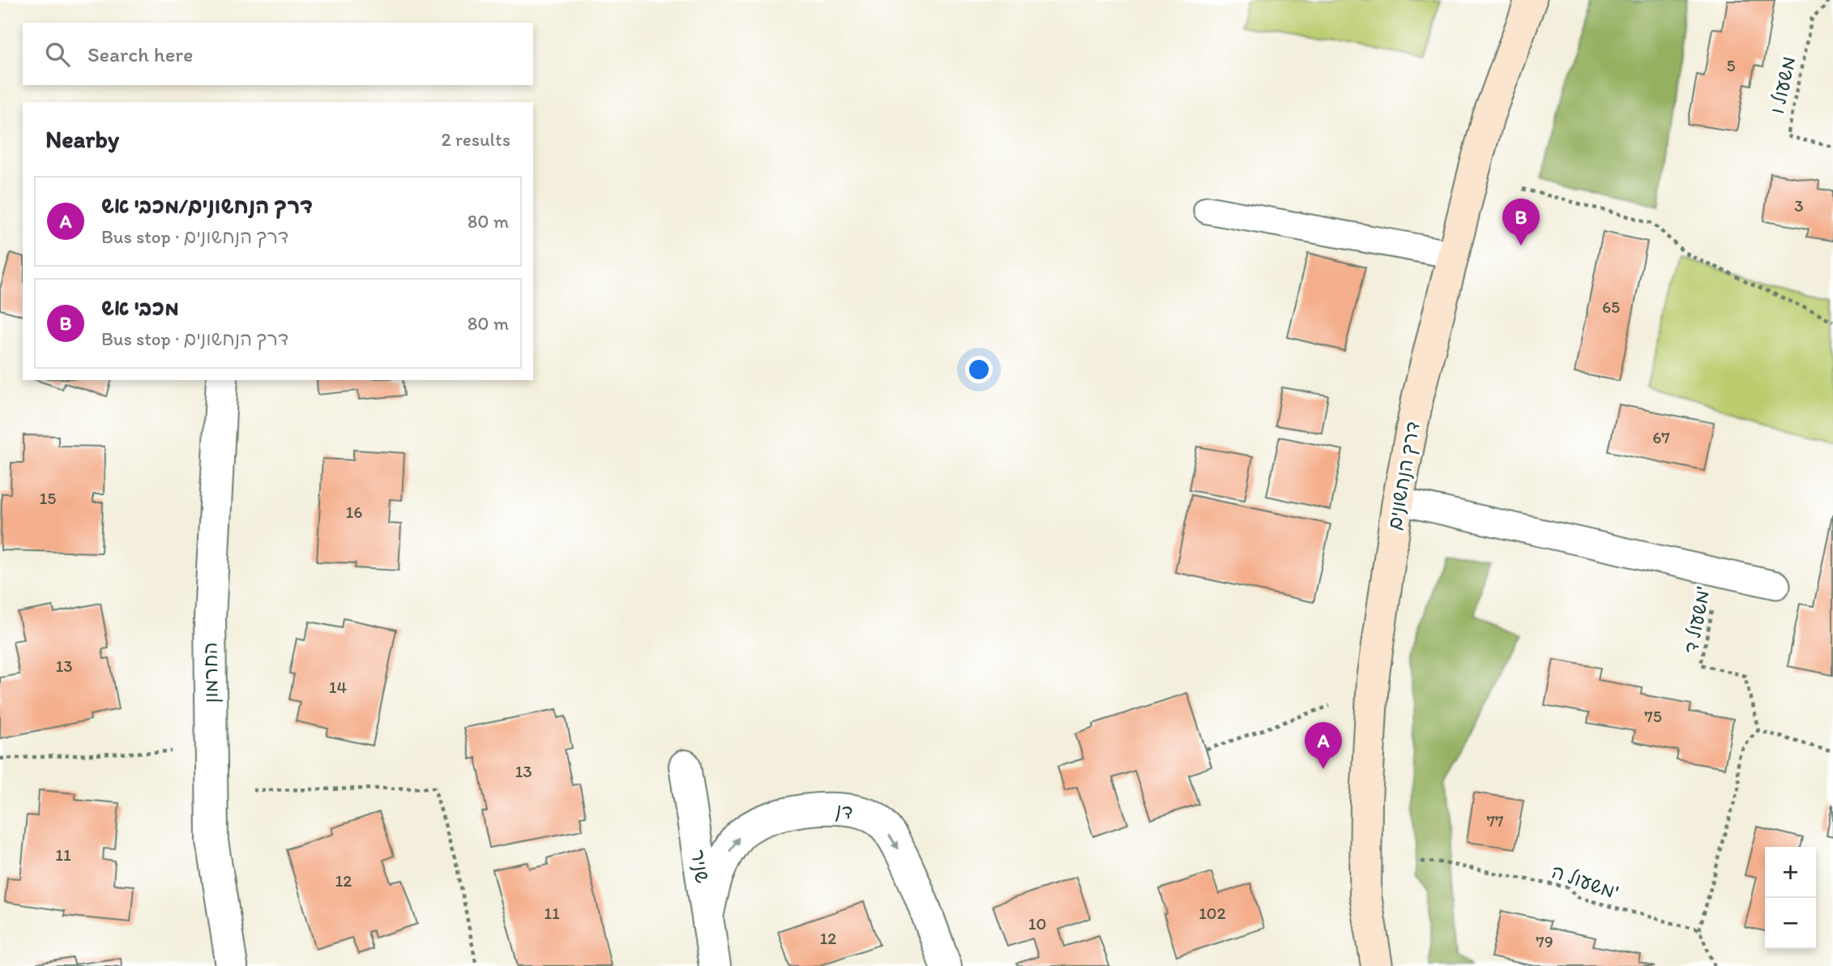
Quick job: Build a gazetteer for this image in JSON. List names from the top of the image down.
{
  "streets": {
    "street": [
      "דרך הנחשונים",
      "החרמון",
      "דן",
      "שניר"
    ],
    "path": ["משעול ו", "משעול ד'", "משעול ה'"]
  },
  "crossings": [
    ["דן", "שניר"]
  ],
  "house_numbers": [
    "5",
    "3",
    "65",
    "67",
    "15",
    "16",
    "13",
    "14",
    "75",
    "13",
    "77",
    "11",
    "12",
    "11",
    "102",
    "10",
    "12",
    "79"
  ],
  "page": {
    "search": "Search here",
    "heading": ["Nearby", "2 results"],
    "list": [
      {
        "mark": "A",
        "name": "דרך הנחשונים/מכבי אש",
        "note": "Bus stop · דרך הנחשונים",
        "value": "80 m"
      },
      {
        "mark": "B",
        "name": "מכבי אש",
        "note": "Bus stop · דרך הנחשונים",
        "value": "80 m"
      }
    ],
    "pins": ["B", "A"],
    "map_buttons": ["+", "−"]
  }
}
